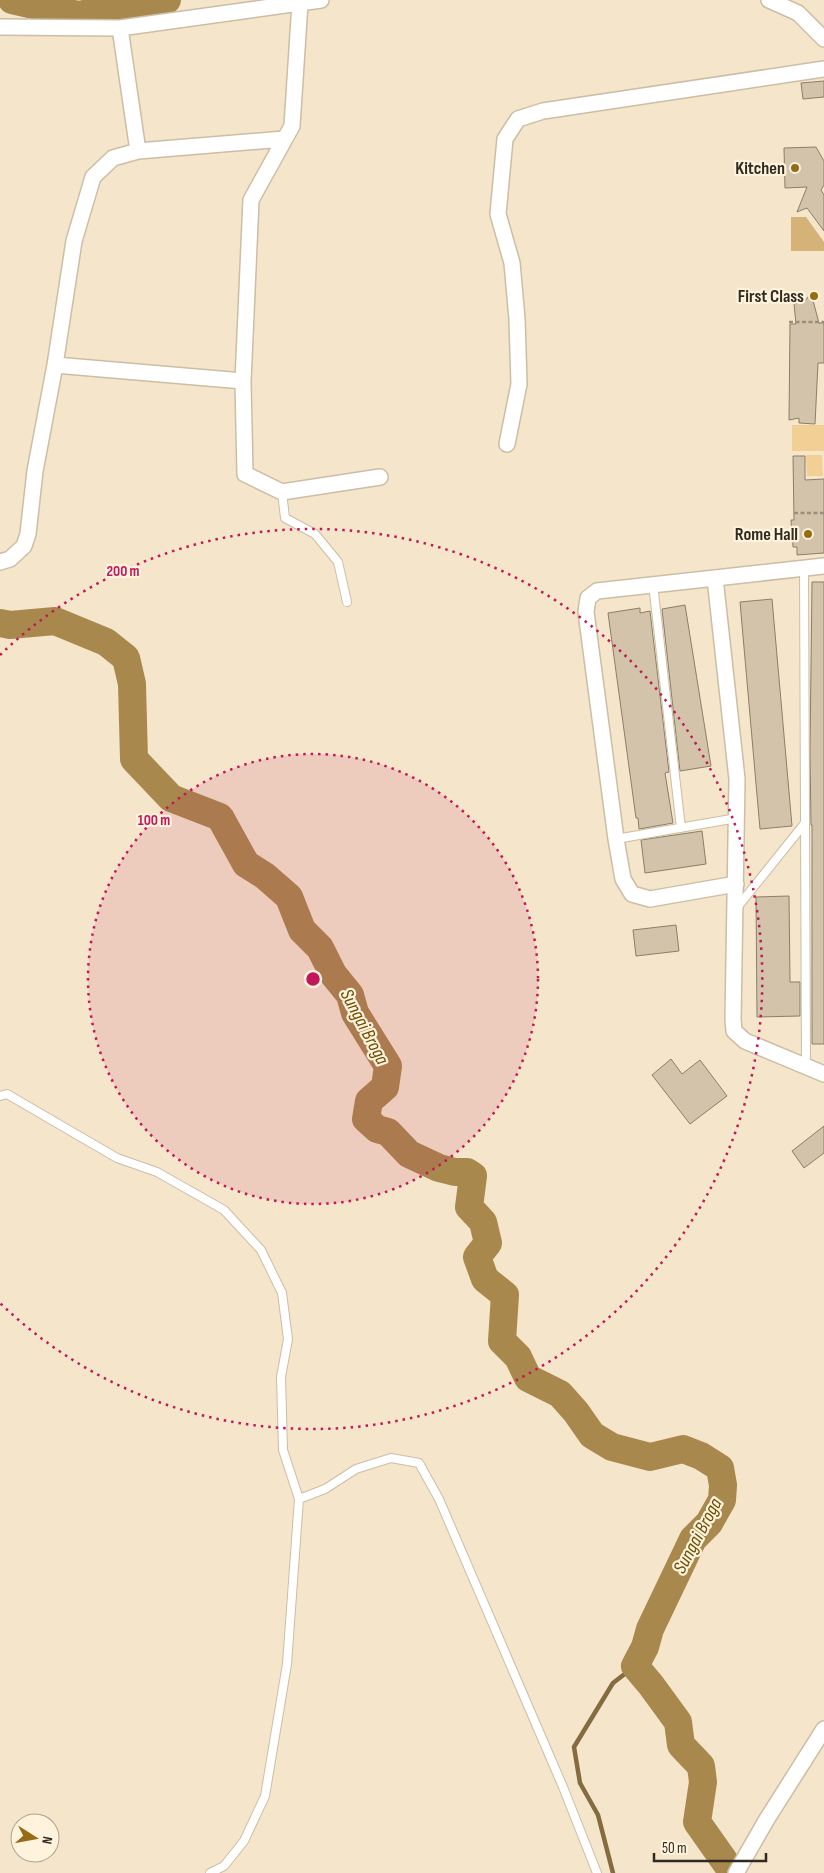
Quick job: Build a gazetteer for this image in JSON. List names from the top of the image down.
{
  "water": ["Sungai Broga"],
  "places": ["Kitchen", "First Class", "Rome Hall"],
  "scale_bar": "50 m",
  "north": "right",
  "rings": ["200 m", "100 m"]
}
